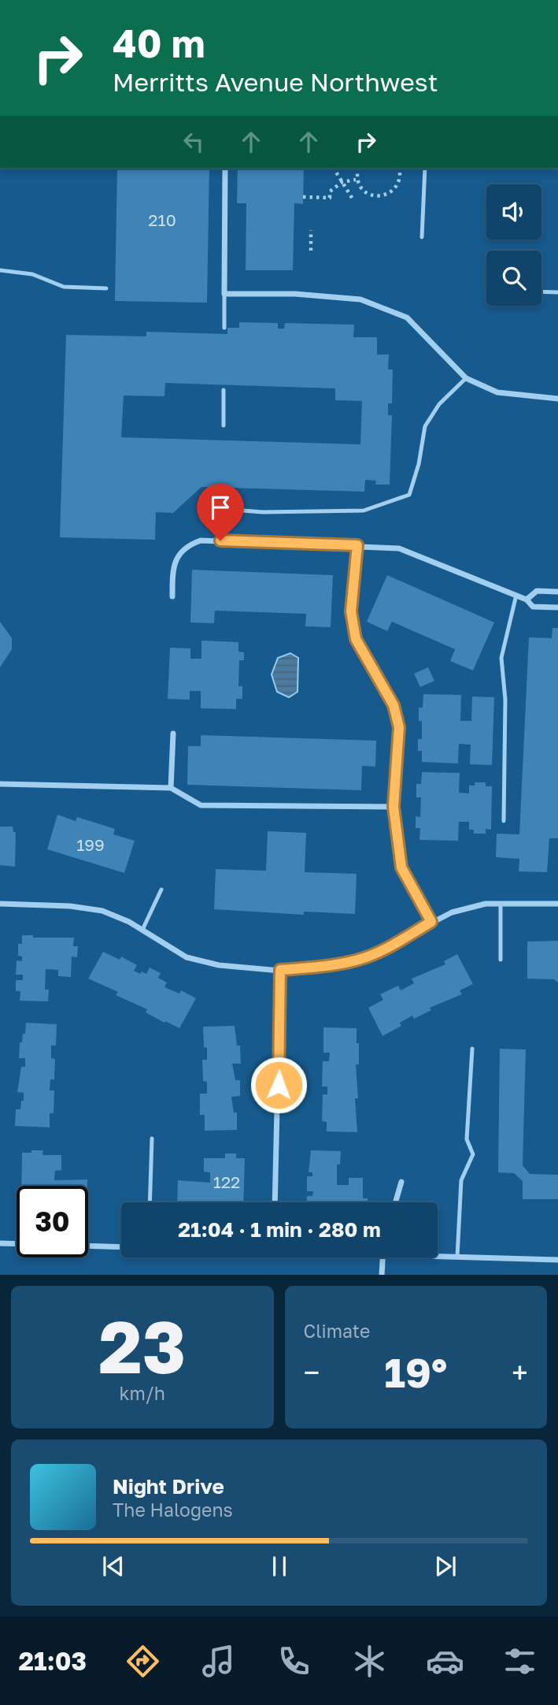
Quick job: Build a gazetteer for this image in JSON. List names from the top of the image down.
{
  "house_numbers": ["210", "199", "122"],
  "page": {
    "turn": ["40 m", "Merritts Avenue Northwest"],
    "limit": "30",
    "trip": "21:04 · 1 min · 280 m",
    "tile": [
      ["23", "km/h"],
      "Climate"
    ],
    "heat": ["−", "19°", "+"],
    "song": ["Night Drive", "The Halogens"],
    "tabs": "21:03"
  }
}
